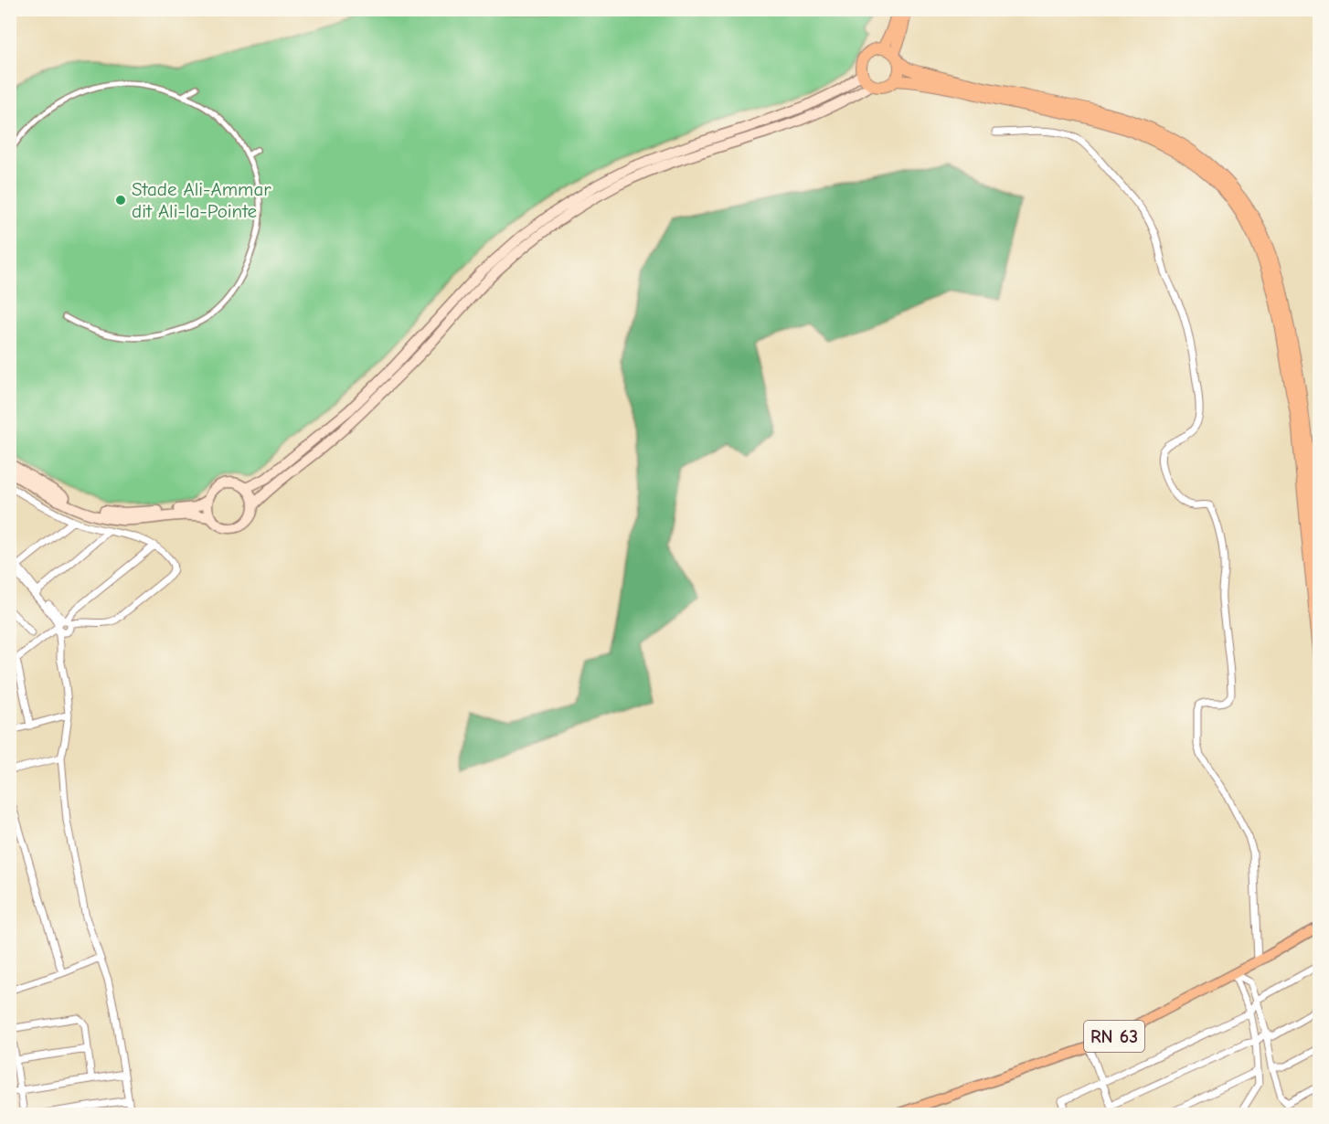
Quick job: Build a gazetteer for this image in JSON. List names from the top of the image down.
{
  "streets": {
    "main road": ["RN 63"]
  },
  "places": ["Stade Ali-Ammar dit Ali-la-Pointe"]
}
